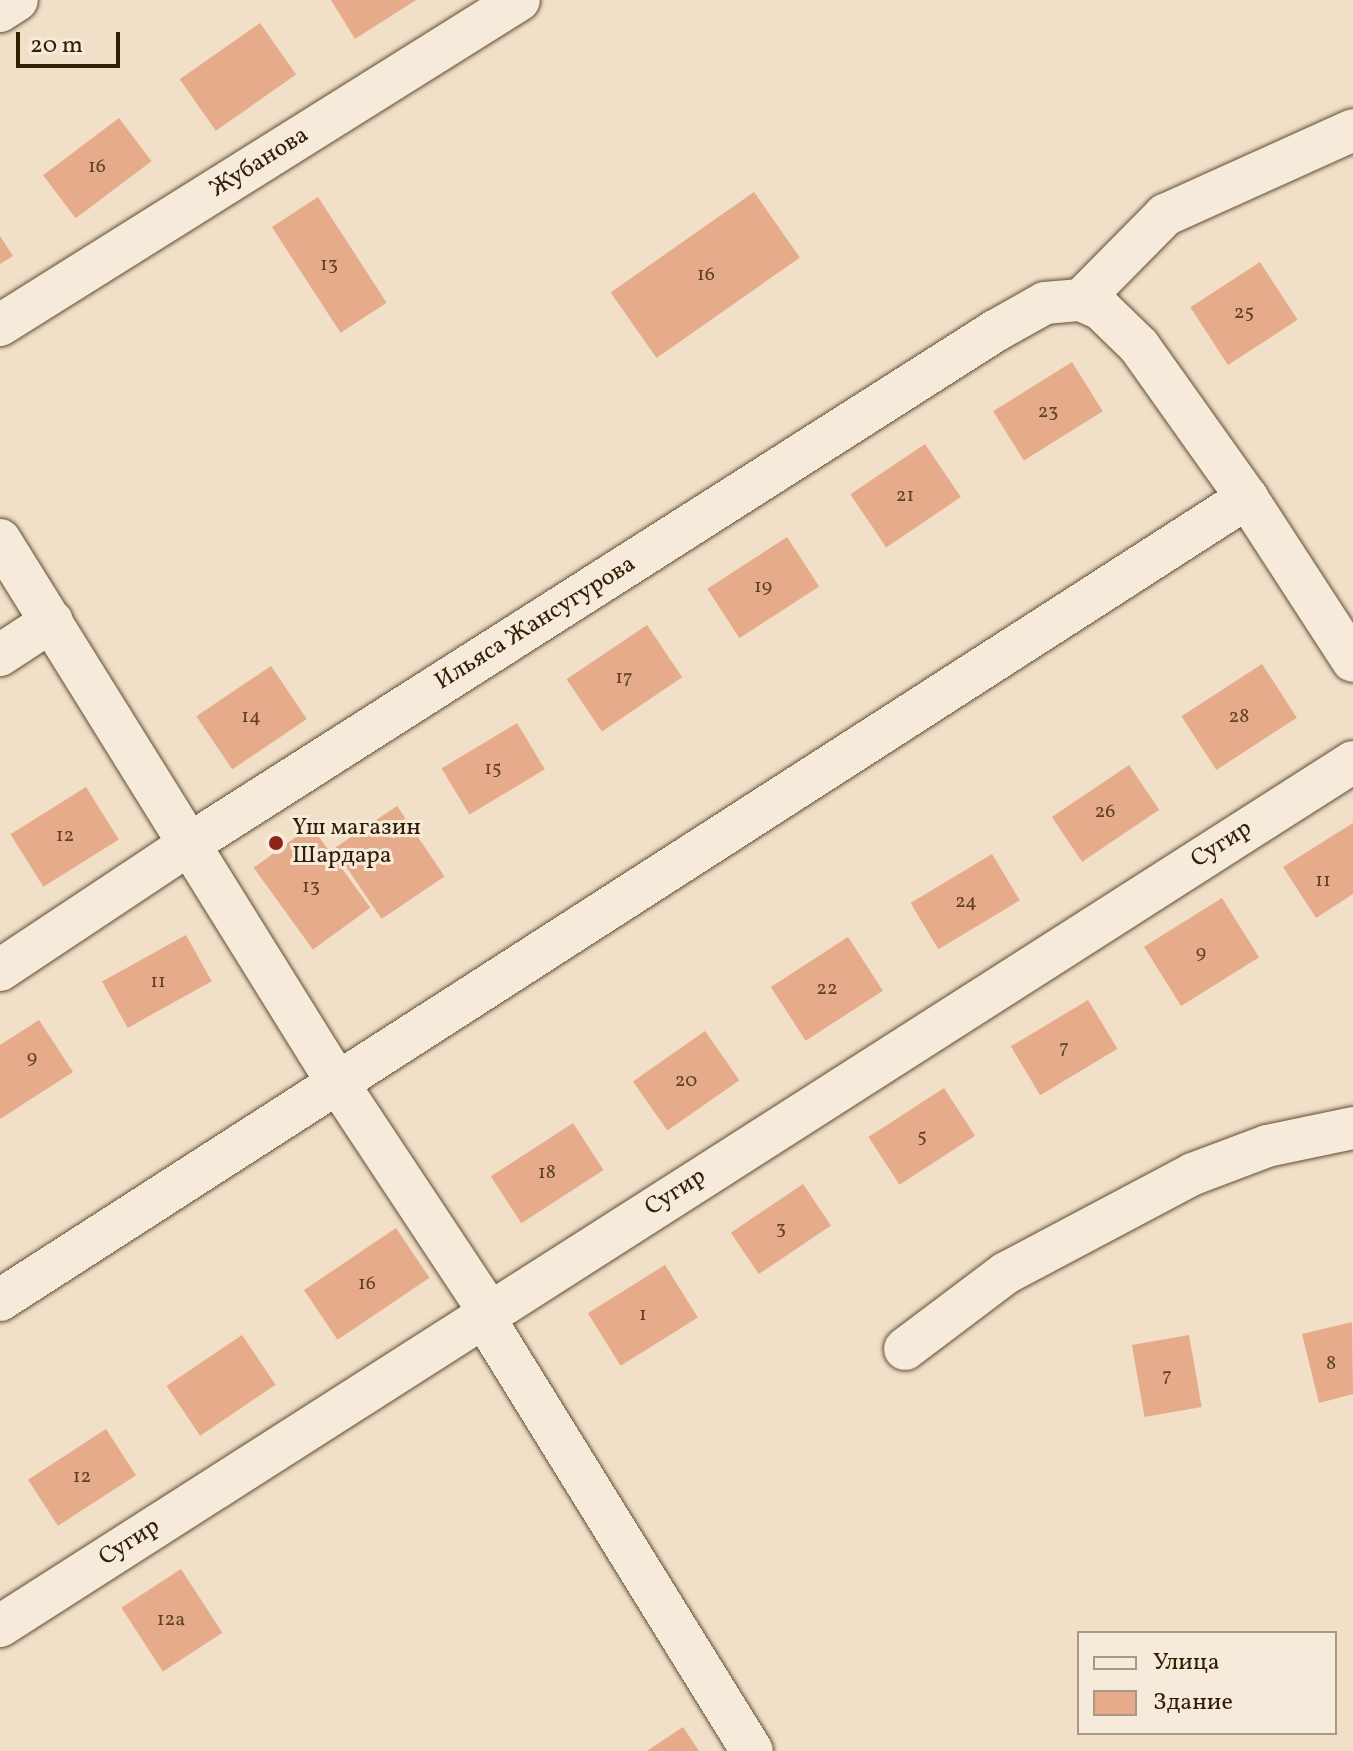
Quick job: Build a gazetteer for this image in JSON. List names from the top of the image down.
{
  "streets": {
    "street": ["Жубанова", "Ильяса Жансугурова", "Сугир"]
  },
  "places": ["Үш магазин Шардара"],
  "house_numbers": [
    "16",
    "13",
    "16",
    "25",
    "23",
    "21",
    "19",
    "17",
    "14",
    "28",
    "15",
    "26",
    "12",
    "11",
    "13",
    "24",
    "9",
    "11",
    "22",
    "7",
    "9",
    "20",
    "5",
    "18",
    "3",
    "16",
    "1",
    "8",
    "7",
    "12",
    "12а"
  ],
  "legend": ["Улица", "Здание"],
  "scale_bar": "20 m"
}
